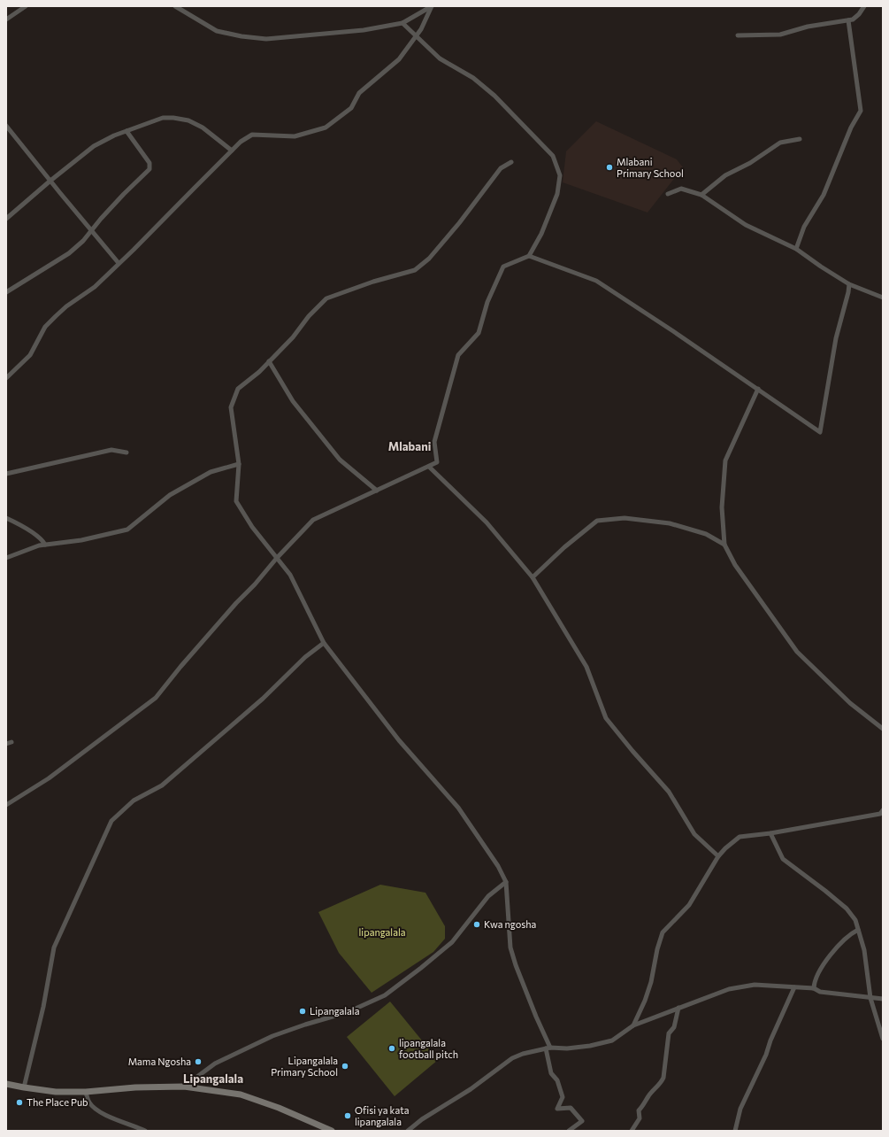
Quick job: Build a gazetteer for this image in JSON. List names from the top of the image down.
{
  "districts": ["Mlabani", "Lipangalala"],
  "parks": ["lipangalala"],
  "places": [
    "Mlabani Primary School",
    "Kwa ngosha",
    "Lipangalala",
    "lipangalala football pitch",
    "Mama Ngosha",
    "Lipangalala Primary School",
    "The Place Pub",
    "Ofisi ya kata lipangalala"
  ]
}
